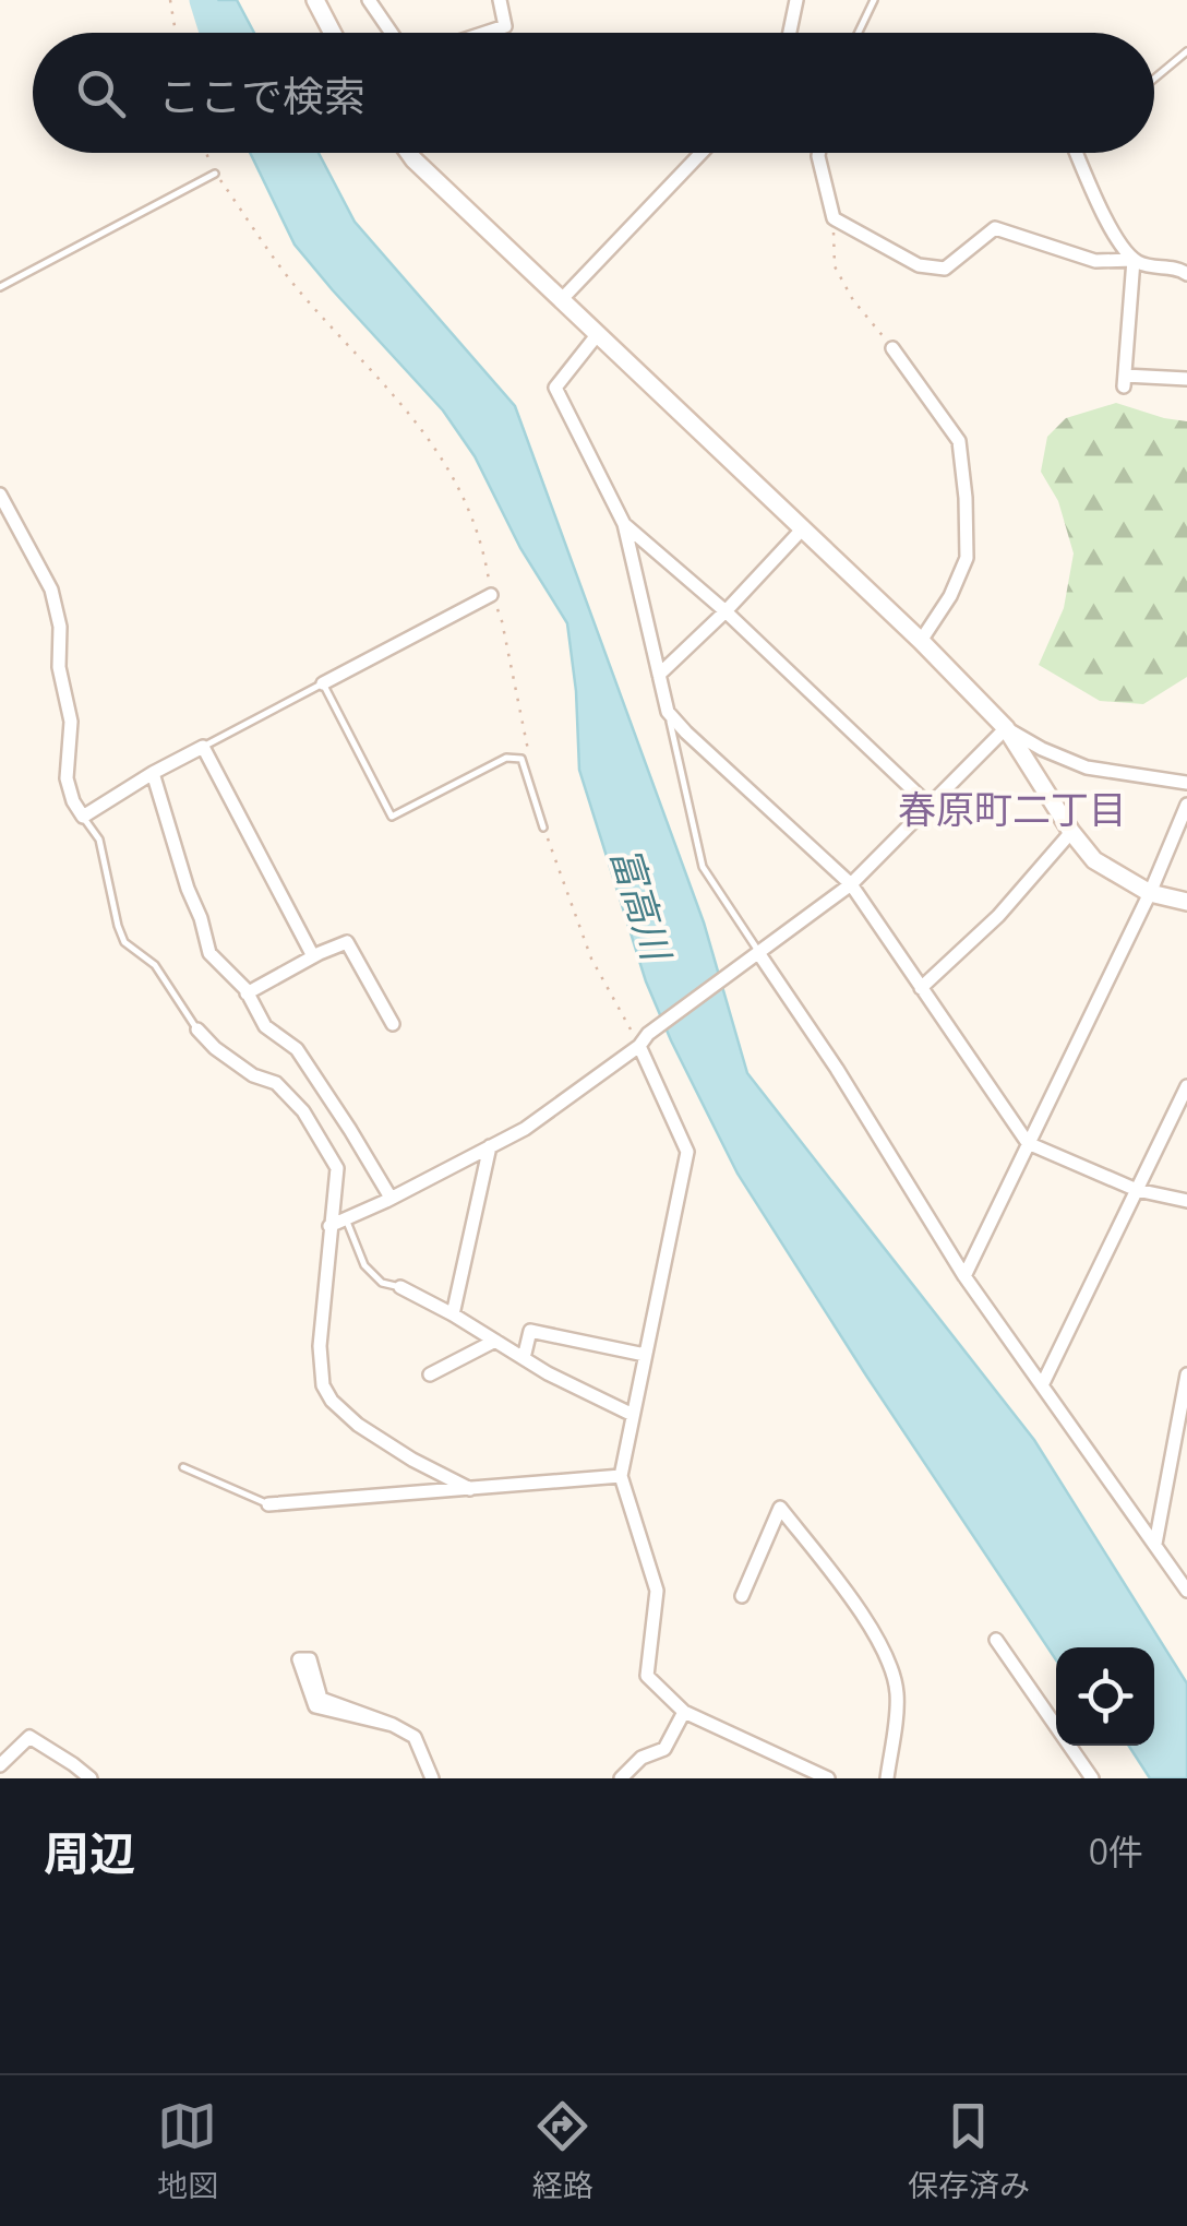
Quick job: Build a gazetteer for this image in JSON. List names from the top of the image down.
{
  "districts": ["春原町二丁目"],
  "water": ["富高川"],
  "page": {
    "search": "ここで検索",
    "heading": ["周辺", "0件"],
    "nav": ["地図", "経路", "保存済み"]
  }
}
